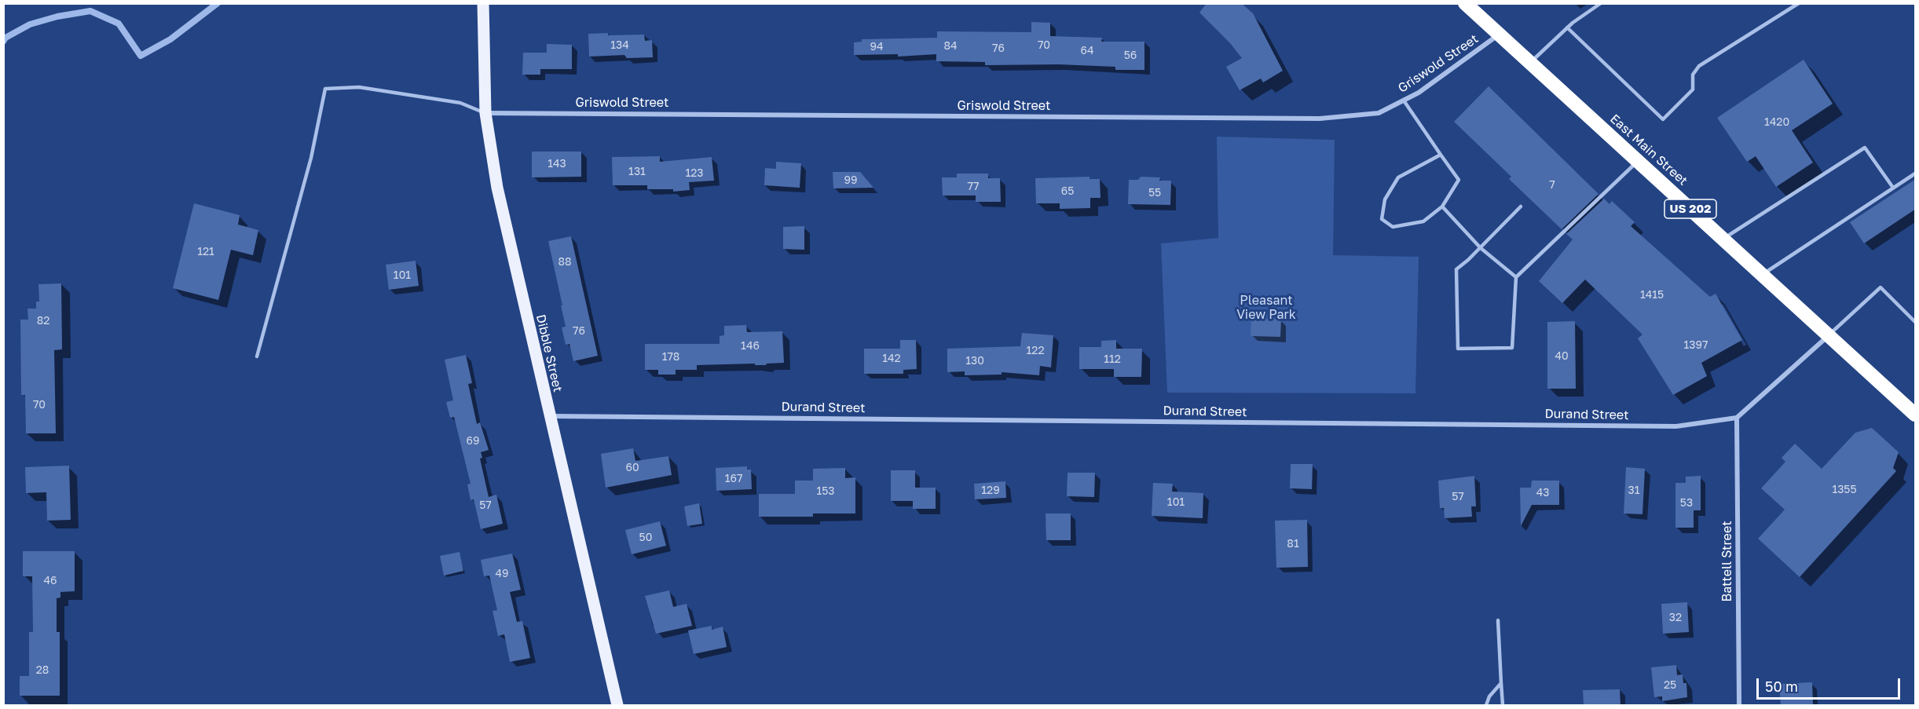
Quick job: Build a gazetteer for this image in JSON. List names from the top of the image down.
{
  "streets": {
    "highway": ["East Main Street", "US 202"],
    "main road": ["Dibble Street"],
    "street": ["Griswold Street", "Durand Street", "Battell Street"]
  },
  "crossings": [
    ["Griswold Street", "East Main Street"],
    ["Griswold Street", "Dibble Street"],
    ["Dibble Street", "Durand Street"],
    ["Durand Street", "Battell Street"]
  ],
  "parks": ["Pleasant View Park"],
  "house_numbers": [
    "134",
    "70",
    "84",
    "94",
    "76",
    "64",
    "56",
    "1420",
    "143",
    "131",
    "123",
    "99",
    "7",
    "77",
    "65",
    "55",
    "121",
    "88",
    "101",
    "1415",
    "82",
    "76",
    "1397",
    "146",
    "122",
    "40",
    "178",
    "142",
    "112",
    "130",
    "70",
    "69",
    "60",
    "167",
    "1355",
    "129",
    "31",
    "153",
    "43",
    "57",
    "101",
    "53",
    "57",
    "50",
    "81",
    "49",
    "46",
    "32",
    "28",
    "25"
  ],
  "scale_bar": "50 m"
}
